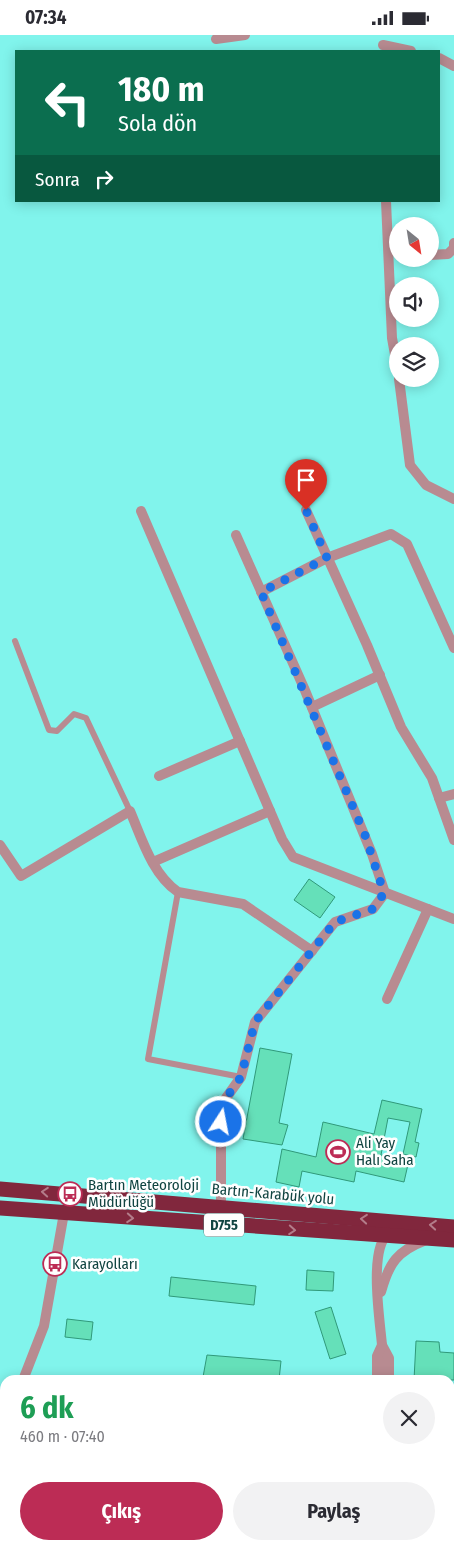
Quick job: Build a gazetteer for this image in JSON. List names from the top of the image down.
{
  "streets": {
    "highway": ["Bartın-Karabük yolu", "D755"]
  },
  "places": {
    "sports": ["Ali Yay Halı Saha"],
    "bus stop": ["Bartın Meteoroloji Müdürlüğü", "Karayolları"]
  },
  "north": "bottom right",
  "page": {
    "status": "07:34",
    "turn": ["180 m", "Sola dön"],
    "then": "Sonra",
    "heading": ["6 dk", "460 m · 07:40"],
    "buttons": ["Çıkış", "Paylaş"]
  }
}
